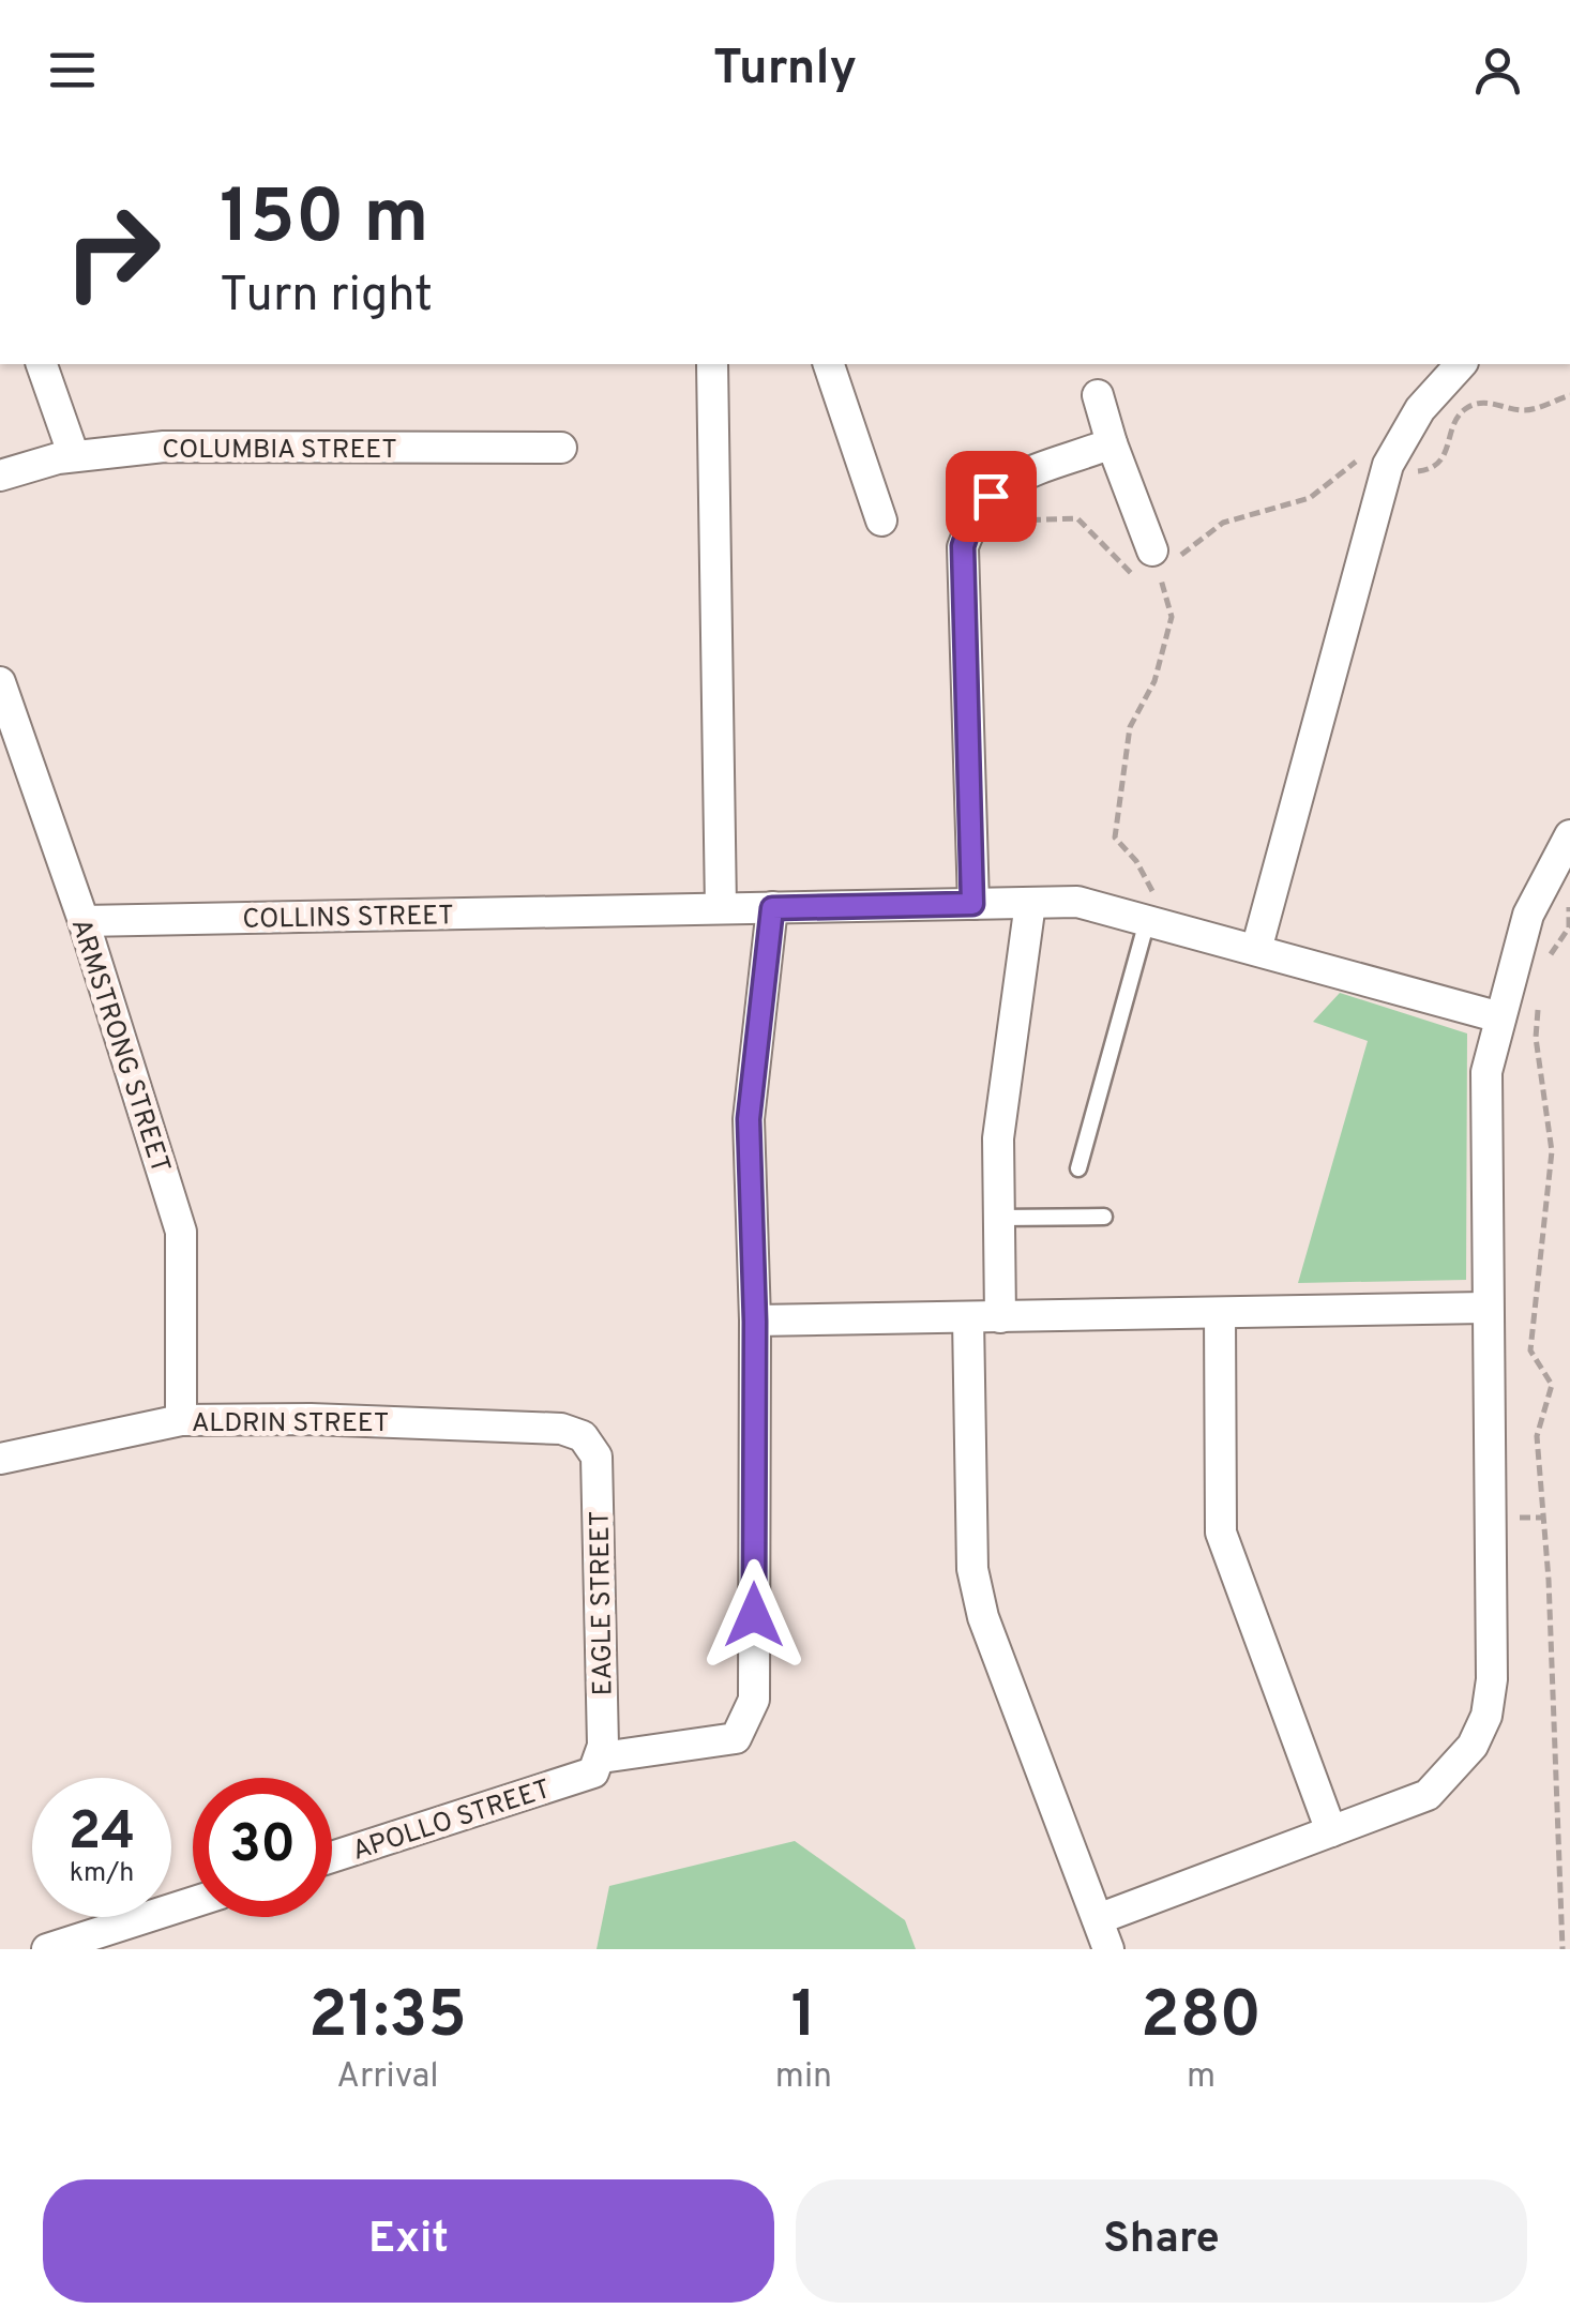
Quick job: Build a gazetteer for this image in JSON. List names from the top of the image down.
{
  "streets": {
    "street": [
      "COLUMBIA STREET",
      "COLLINS STREET",
      "ARMSTRONG STREET",
      "ALDRIN STREET",
      "EAGLE STREET",
      "APOLLO STREET"
    ]
  },
  "crossings": [
    ["COLLINS STREET", "ARMSTRONG STREET"],
    ["ARMSTRONG STREET", "ALDRIN STREET"],
    ["ALDRIN STREET", "EAGLE STREET"],
    ["EAGLE STREET", "APOLLO STREET"]
  ],
  "page": {
    "header": "Turnly",
    "turn": ["150 m", "Turn right"],
    "speed": "24 km/h",
    "limit": "30",
    "eta": [
      "21:35",
      "Arrival",
      "1",
      "min",
      "280",
      "m"
    ],
    "buttons": ["Exit", "Share"]
  }
}
